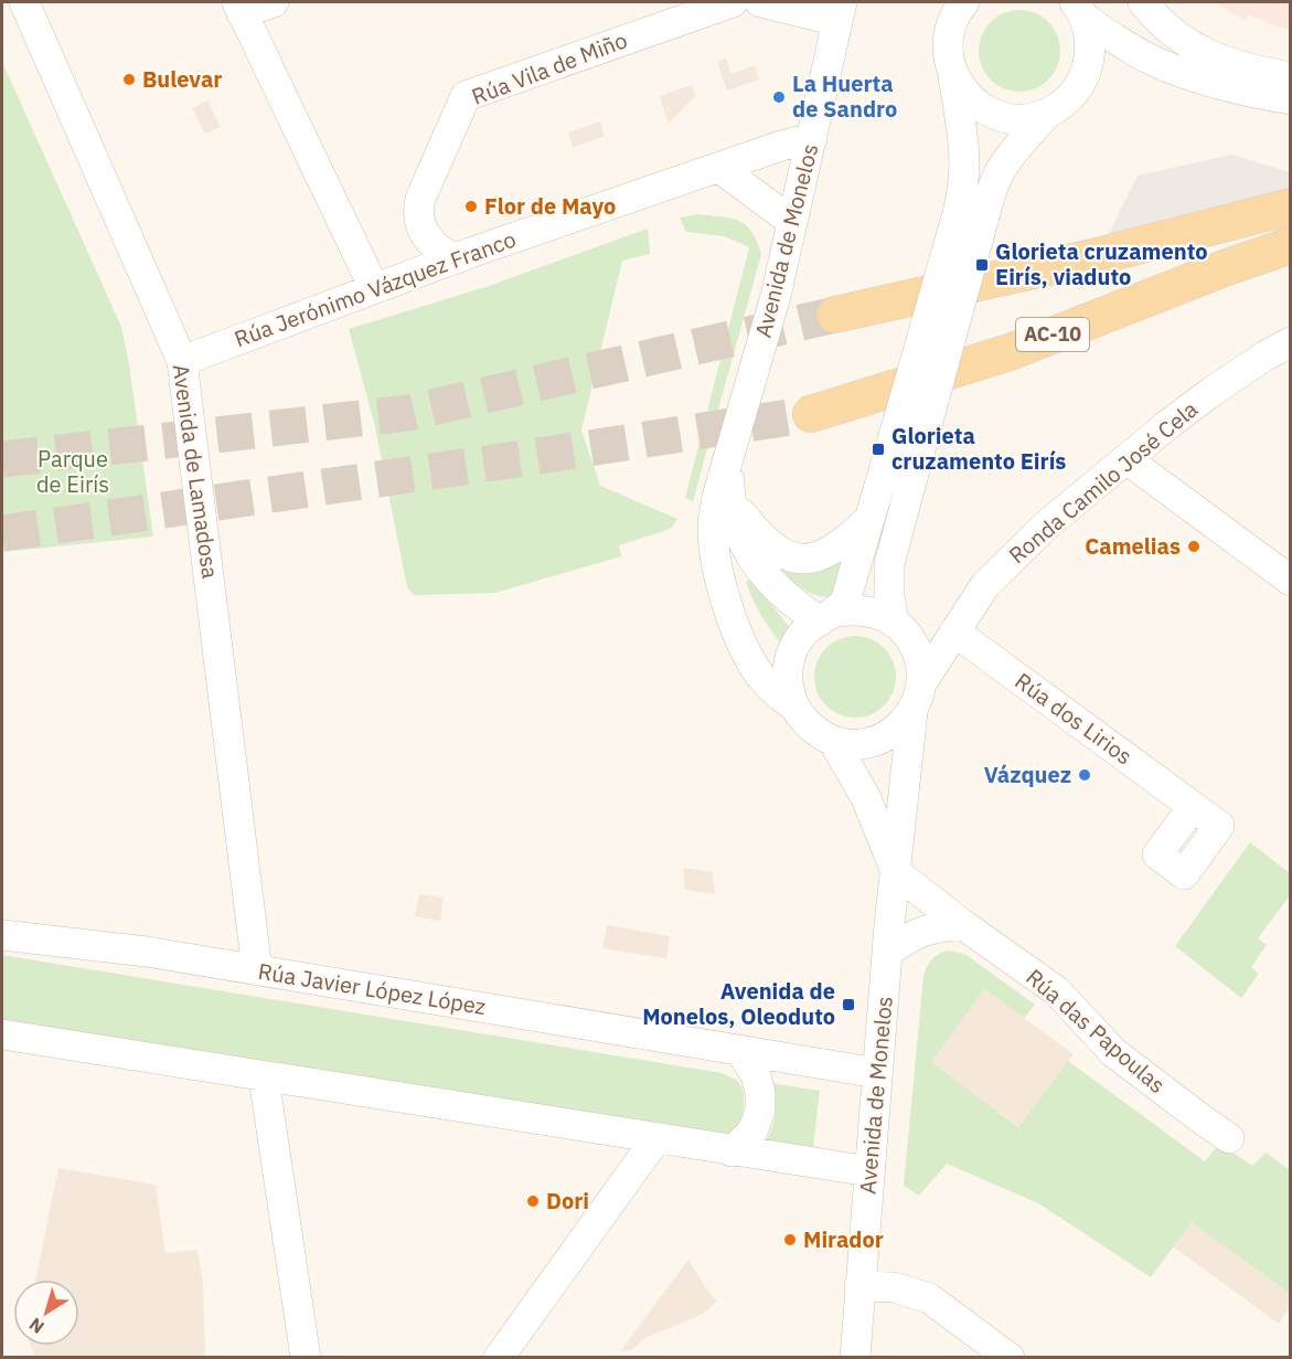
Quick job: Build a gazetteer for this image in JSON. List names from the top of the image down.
{
  "streets": {
    "main road": ["AC-10"],
    "street": [
      "Rúa Vila de Miño",
      "Avenida de Monelos",
      "Rúa Jerónimo Vázquez Franco",
      "Avenida de Lamadosa",
      "Ronda Camilo José Cela",
      "Rúa dos Lirios",
      "Rúa Javier López López",
      "Rúa das Papoulas"
    ]
  },
  "crossings": [
    ["Rúa Vila de Miño", "Rúa Jerónimo Vázquez Franco"],
    ["Avenida de Monelos", "Rúa Jerónimo Vázquez Franco"],
    ["Avenida de Monelos", "Ronda Camilo José Cela"],
    ["Avenida de Monelos", "Rúa Javier López López"],
    ["Avenida de Monelos", "Rúa das Papoulas"],
    ["Rúa Jerónimo Vázquez Franco", "Avenida de Lamadosa"],
    ["Avenida de Lamadosa", "Rúa Javier López López"],
    ["Ronda Camilo José Cela", "Rúa dos Lirios"]
  ],
  "parks": ["Parque de Eirís"],
  "places": {
    "other": [
      "Bulevar",
      "La Huerta de Sandro",
      "Flor de Mayo",
      "Camelias",
      "Vázquez",
      "Dori",
      "Mirador"
    ],
    "transit": ["Glorieta cruzamento Eirís, viaduto", "Glorieta cruzamento Eirís", "Avenida de Monelos, Oleoduto"]
  },
  "north": "bottom left"
}
